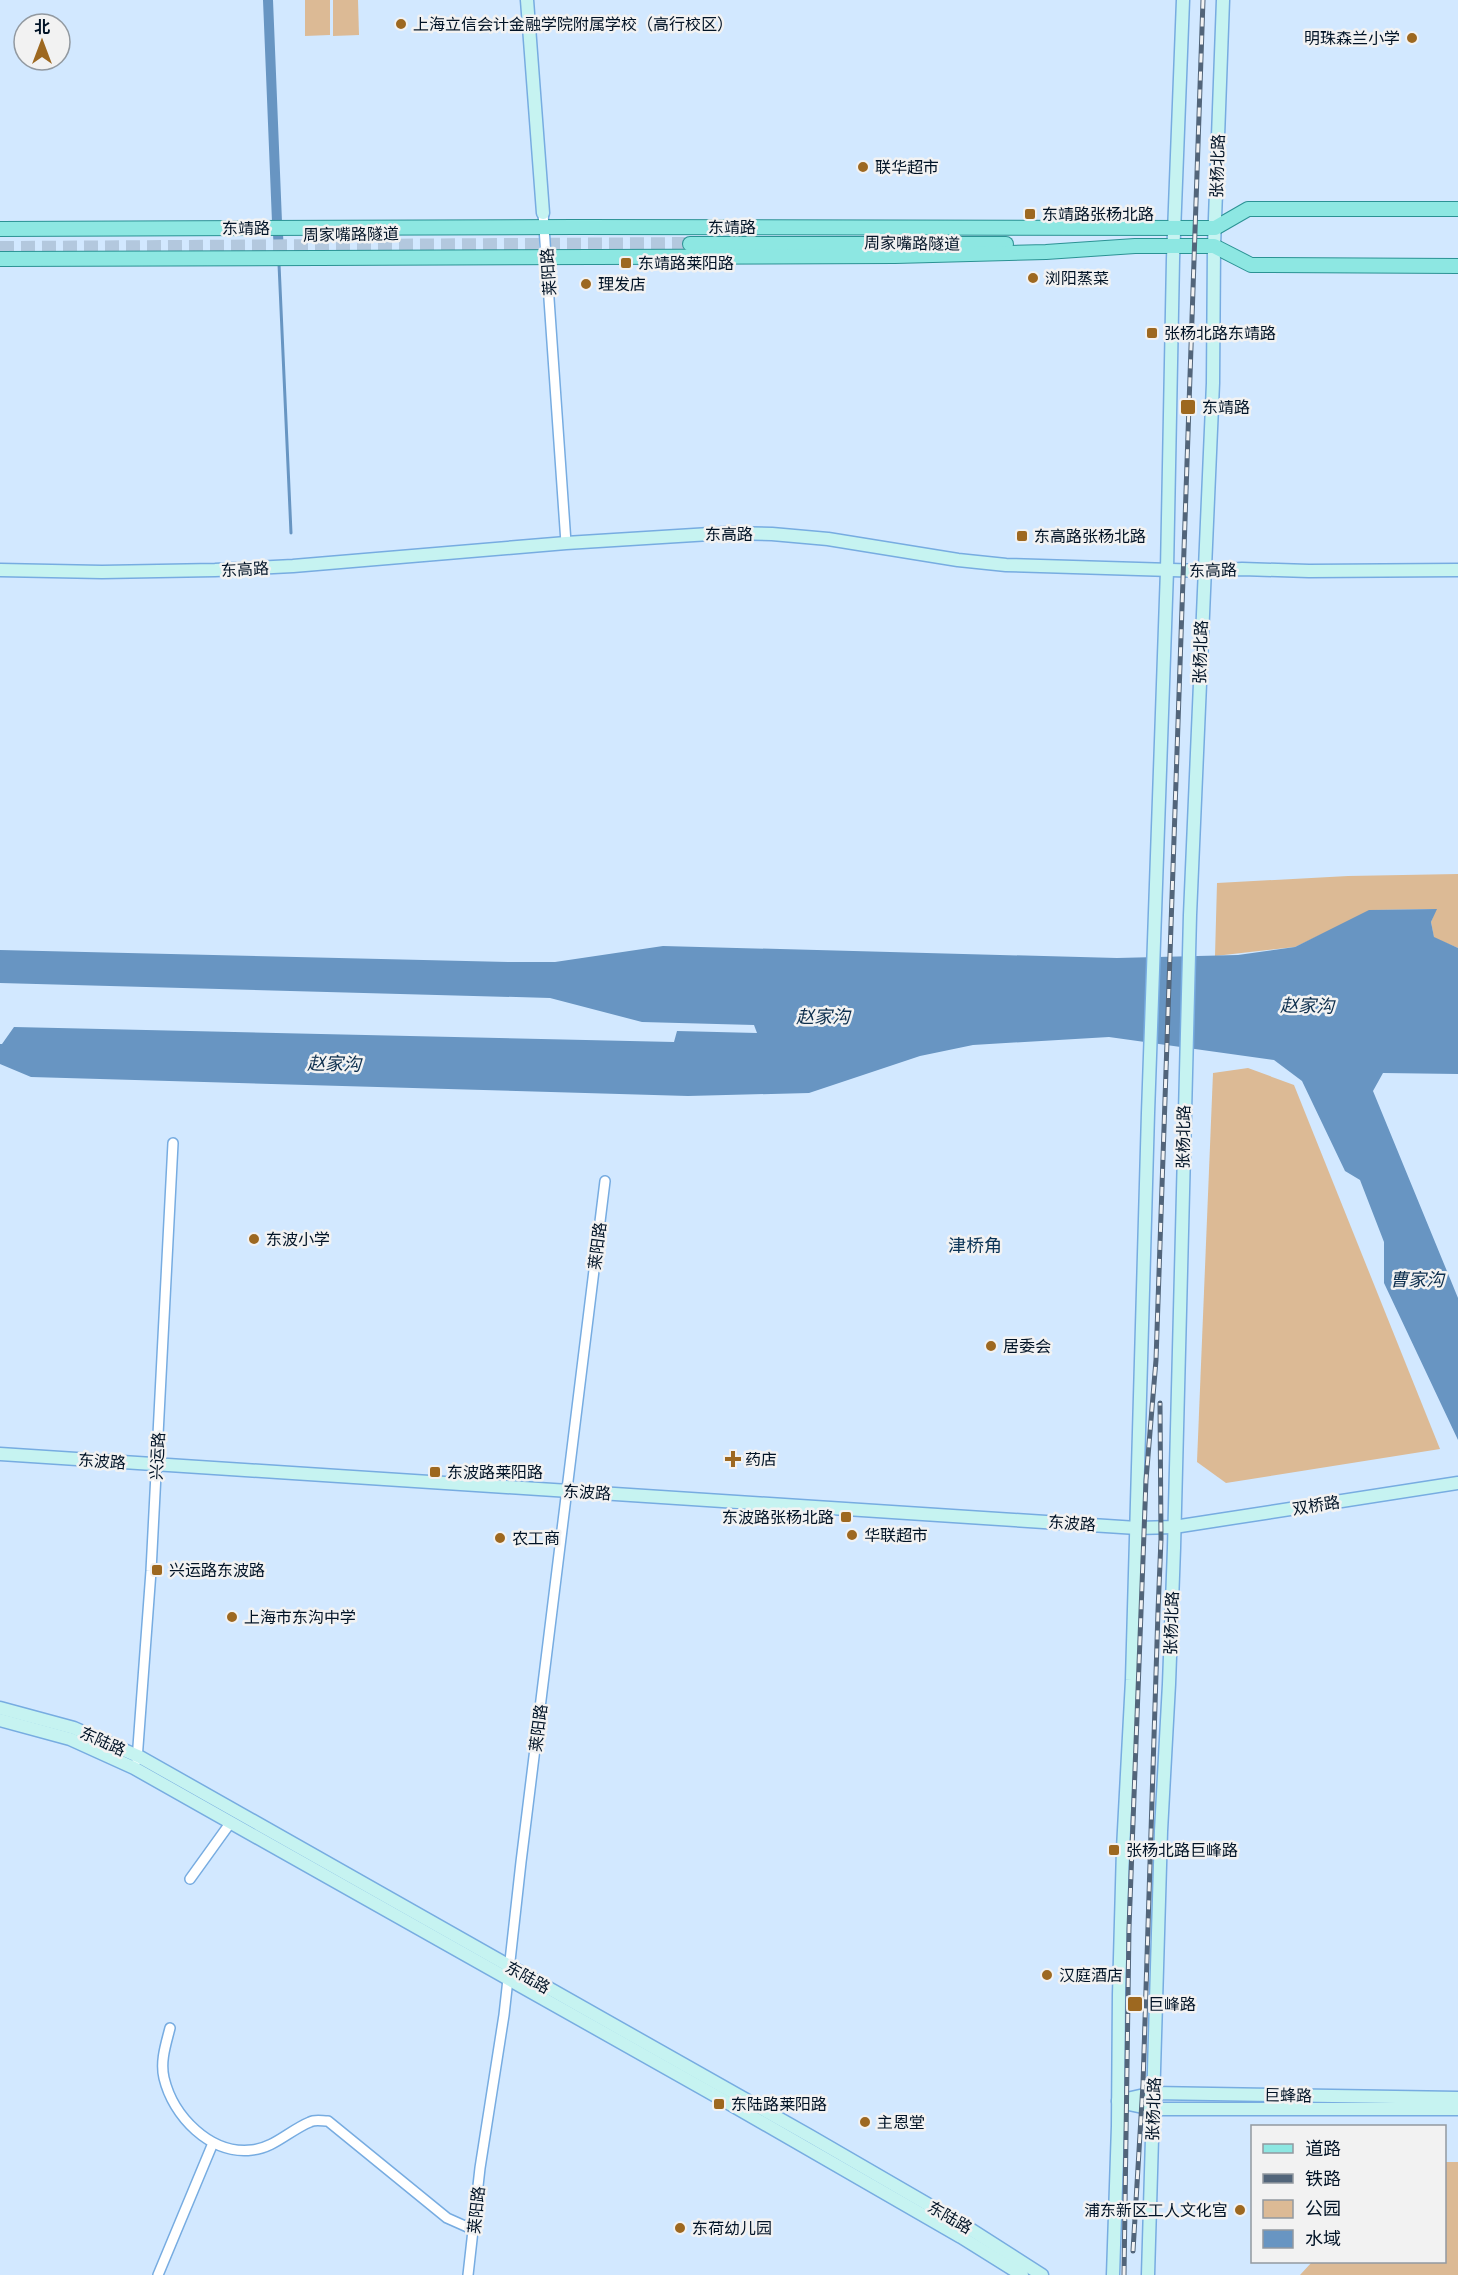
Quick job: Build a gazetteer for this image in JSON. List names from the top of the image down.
{
  "streets": {
    "main road": [
      "张杨北路",
      "东靖路",
      "周家嘴路隧道",
      "莱阳路",
      "东高路",
      "东波路",
      "双桥路",
      "东陆路",
      "巨蜂路"
    ],
    "street": ["兴运路"]
  },
  "crossings": [
    ["张杨北路", "东靖路"],
    ["张杨北路", "东高路"],
    ["张杨北路", "东波路"],
    ["张杨北路", "双桥路"],
    ["张杨北路", "巨蜂路"],
    ["东靖路", "周家嘴路隧道"],
    ["东靖路", "莱阳路"],
    ["莱阳路", "东高路"],
    ["莱阳路", "东波路"],
    ["莱阳路", "东陆路"],
    ["兴运路", "东波路"],
    ["兴运路", "东陆路"],
    ["东波路", "双桥路"]
  ],
  "districts": ["津桥角"],
  "water": ["赵家沟", "曹家沟"],
  "places": {
    "other": [
      "上海立信会计金融学院附属学校（高行校区）",
      "明珠森兰小学",
      "联华超市",
      "浏阳蒸菜",
      "理发店",
      "东波小学",
      "居委会",
      "华联超市",
      "农工商",
      "上海市东沟中学",
      "汉庭酒店",
      "主恩堂",
      "浦东新区工人文化宫",
      "东荷幼儿园"
    ],
    "transit": [
      "东靖路张杨北路",
      "东靖路莱阳路",
      "张杨北路东靖路",
      "东靖路",
      "东高路张杨北路",
      "东波路莱阳路",
      "东波路张杨北路",
      "兴运路东波路",
      "张杨北路巨峰路",
      "巨峰路",
      "东陆路莱阳路"
    ],
    "health": ["药店"]
  },
  "legend": [
    "道路",
    "铁路",
    "公园",
    "水域"
  ],
  "north": "top"
}
